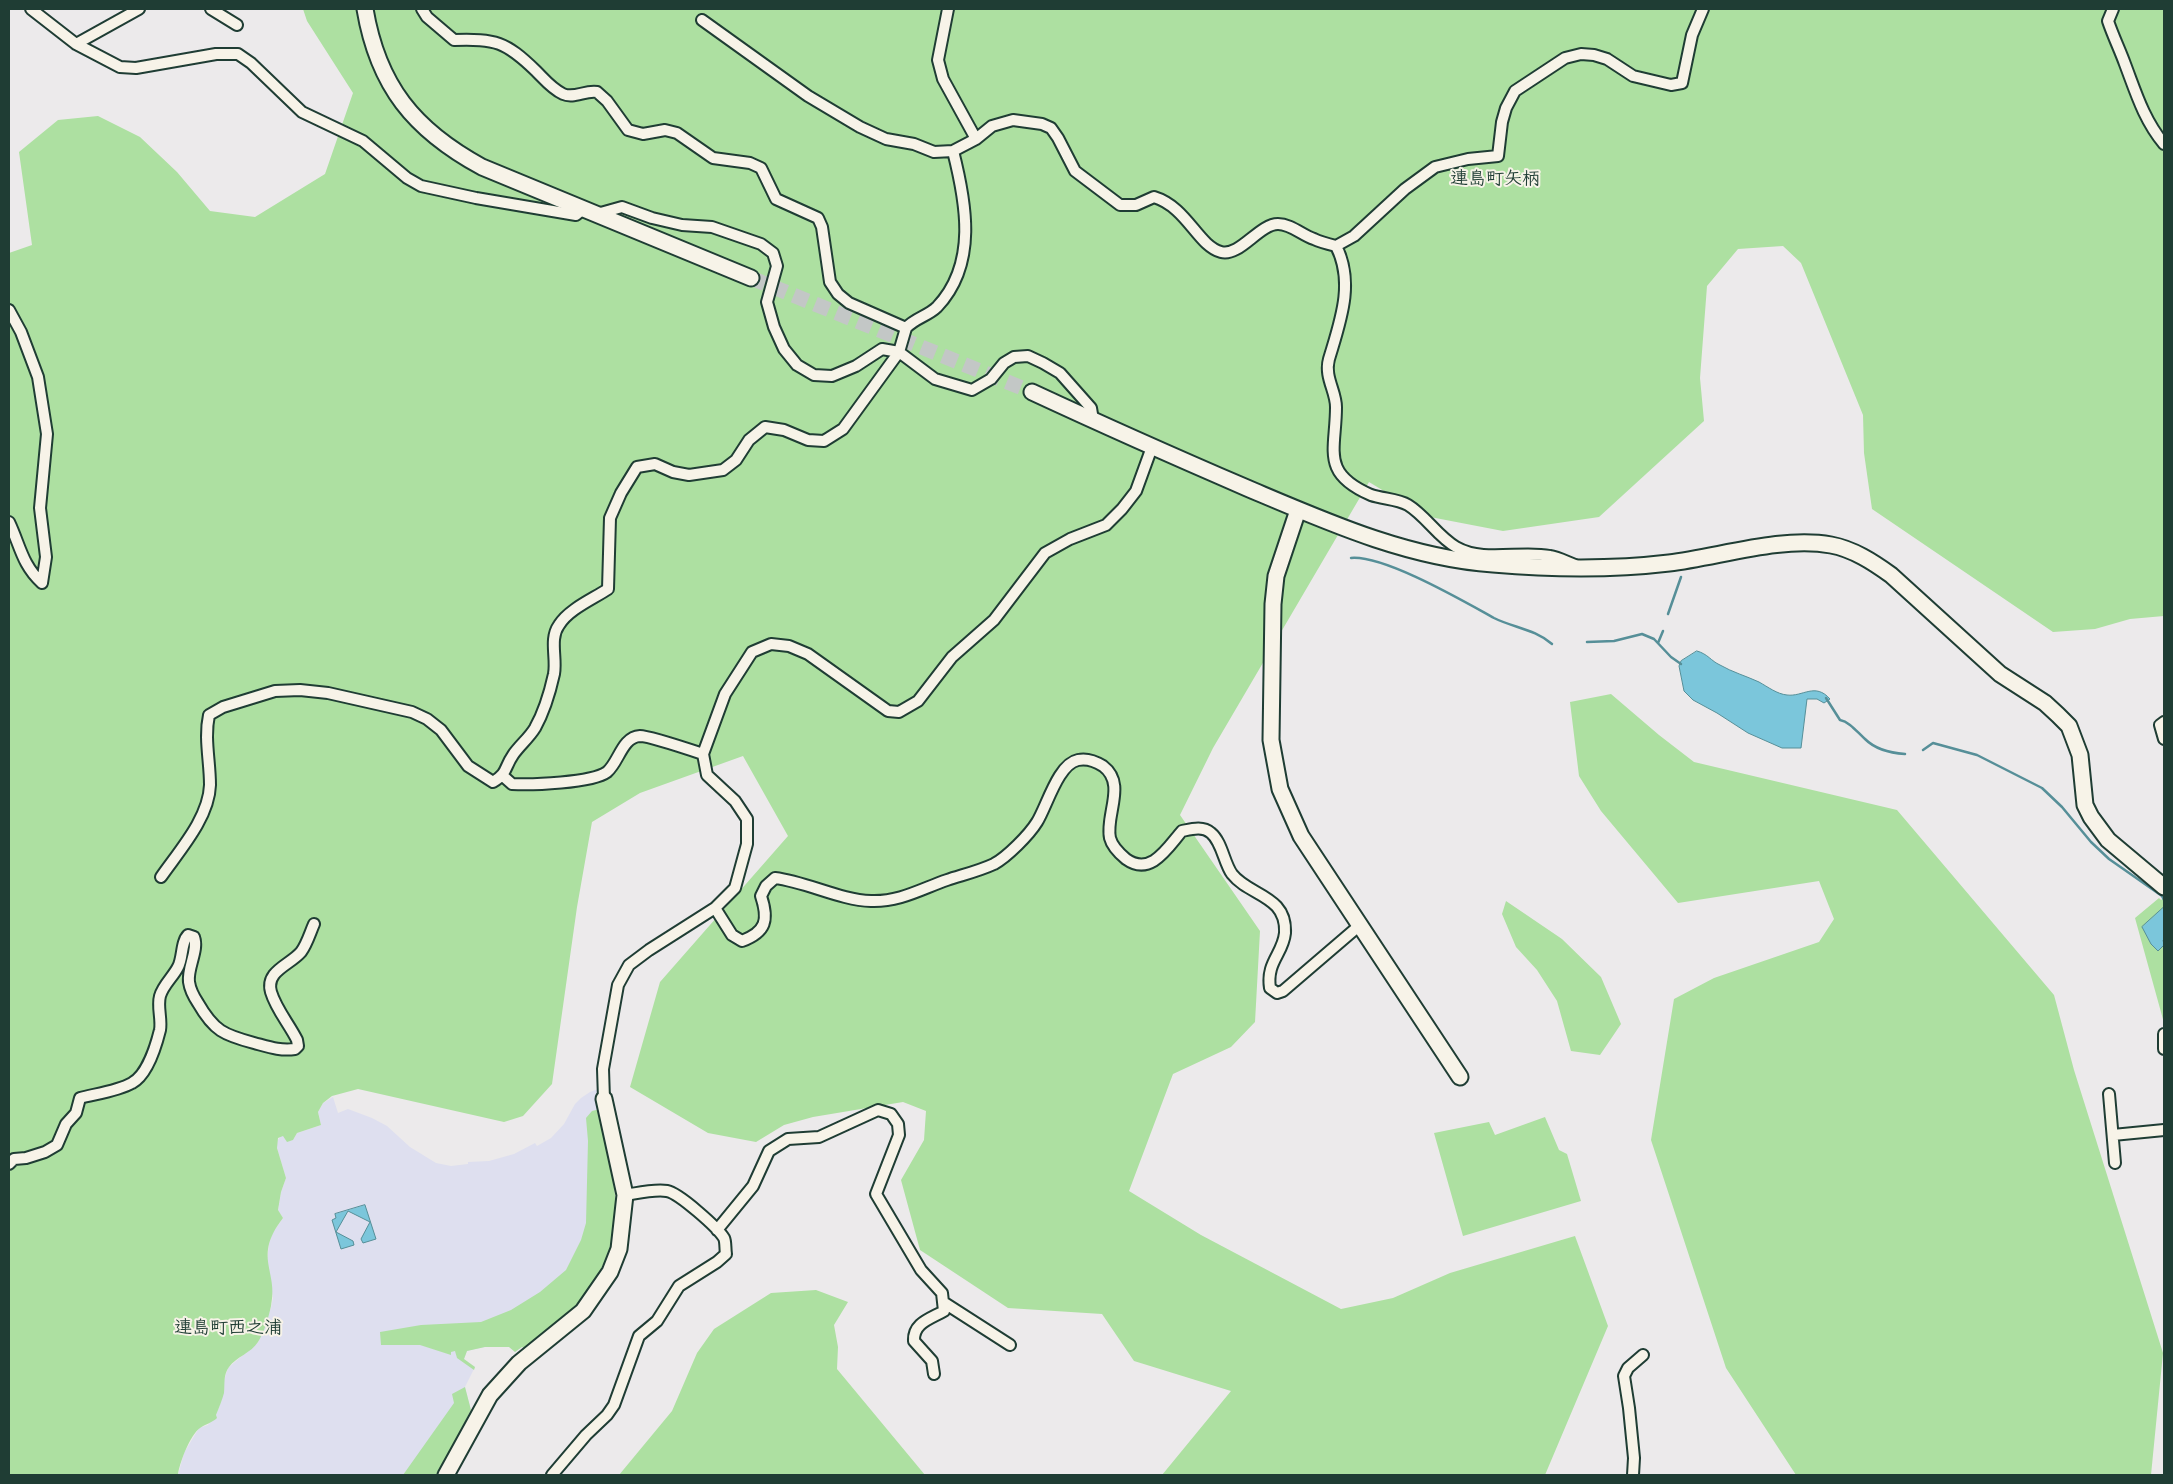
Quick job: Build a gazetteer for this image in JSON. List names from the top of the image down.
{
  "districts": ["連島町矢柄", "連島町西之浦"]
}
